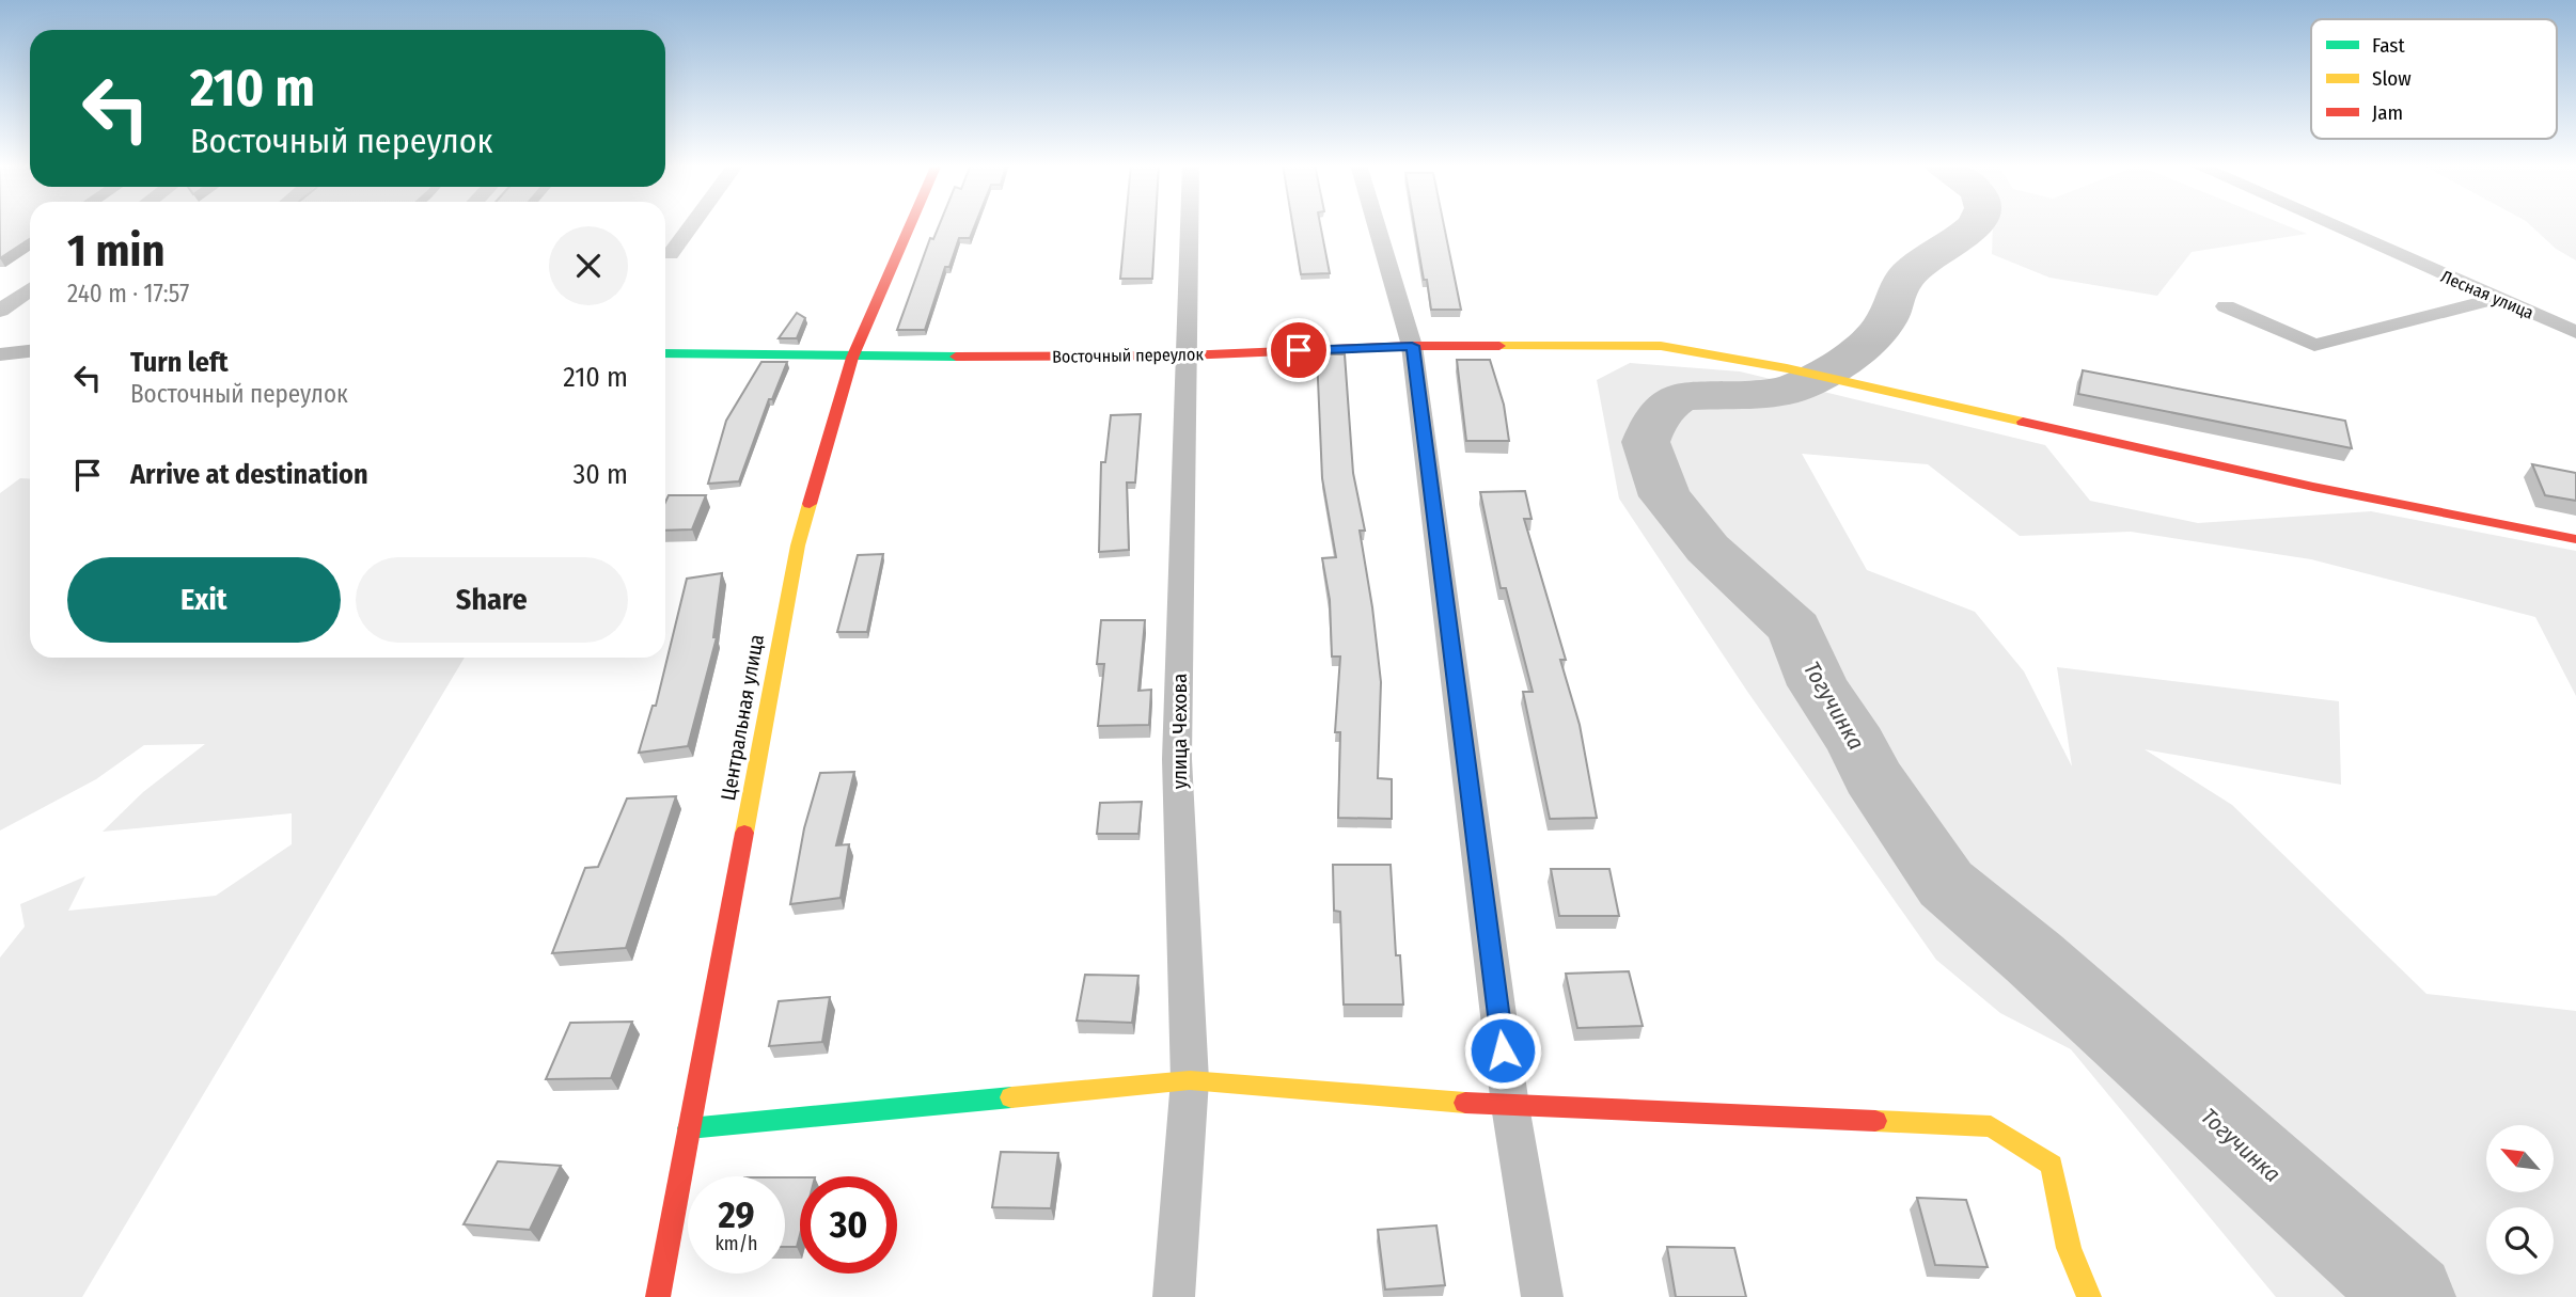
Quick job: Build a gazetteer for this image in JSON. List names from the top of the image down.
{
  "streets": {
    "street": [
      "Лесная улица",
      "Восточный переулок",
      "Центральная улица",
      "улица Чехова"
    ]
  },
  "crossings": [
    ["Восточный переулок", "Центральная улица"],
    ["Восточный переулок", "улица Чехова"]
  ],
  "water": ["Тогучинка"],
  "legend": ["Fast", "Slow", "Jam"],
  "north": "top left",
  "page": {
    "turn": ["210 m", "Восточный переулок"],
    "heading": ["1 min", "240 m · 17:57"],
    "list": [
      {
        "name": "Turn left",
        "note": "Восточный переулок",
        "value": "210 m"
      },
      {
        "name": "Arrive at destination",
        "value": "30 m"
      }
    ],
    "buttons": ["Exit", "Share"],
    "speed": "29 km/h",
    "limit": "30"
  }
}
